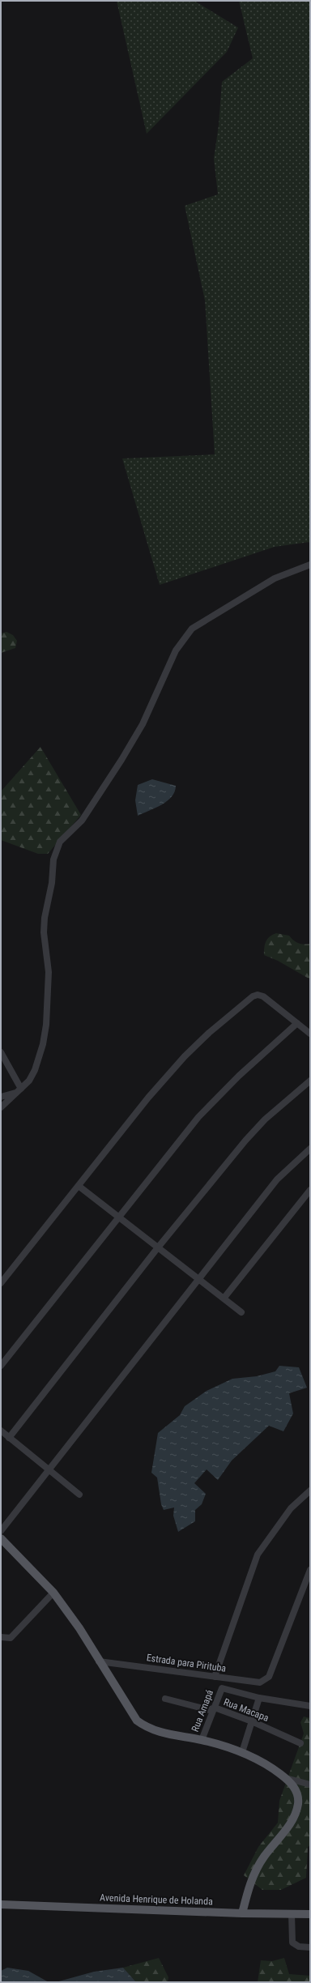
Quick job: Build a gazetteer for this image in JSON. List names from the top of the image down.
{
  "streets": {
    "main road": ["Avenida Henrique de Holanda"],
    "street": ["Estrada para Pirituba", "Rua Macapa", "Rua Amapá"]
  },
  "crossings": [
    ["Estrada para Pirituba", "Rua Amapá"],
    ["Rua Macapa", "Rua Amapá"]
  ]
}
